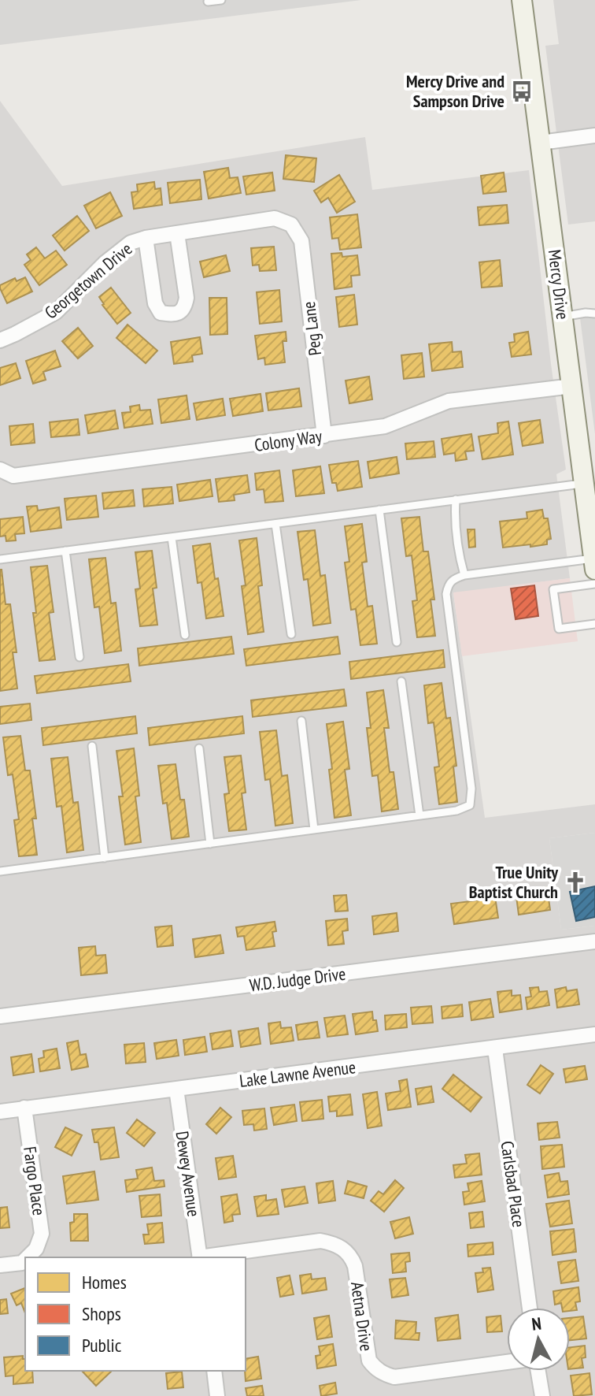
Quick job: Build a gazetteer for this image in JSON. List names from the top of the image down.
{
  "streets": {
    "street": [
      "Georgetown Drive",
      "Mercy Drive",
      "Peg Lane",
      "Colony Way",
      "W.D. Judge Drive",
      "Lake Lawne Avenue",
      "Dewey Avenue",
      "Fargo Place",
      "Carlsbad Place",
      "Aetna Drive"
    ]
  },
  "crossings": [
    ["Georgetown Drive", "Peg Lane"],
    ["Mercy Drive", "Colony Way"],
    ["Peg Lane", "Colony Way"],
    ["Lake Lawne Avenue", "Dewey Avenue"],
    ["Lake Lawne Avenue", "Fargo Place"],
    ["Lake Lawne Avenue", "Carlsbad Place"]
  ],
  "places": {
    "bus stop": ["Mercy Drive and Sampson Drive"],
    "church": ["True Unity Baptist Church"]
  },
  "legend": ["Homes", "Shops", "Public"],
  "north": "top"
}
